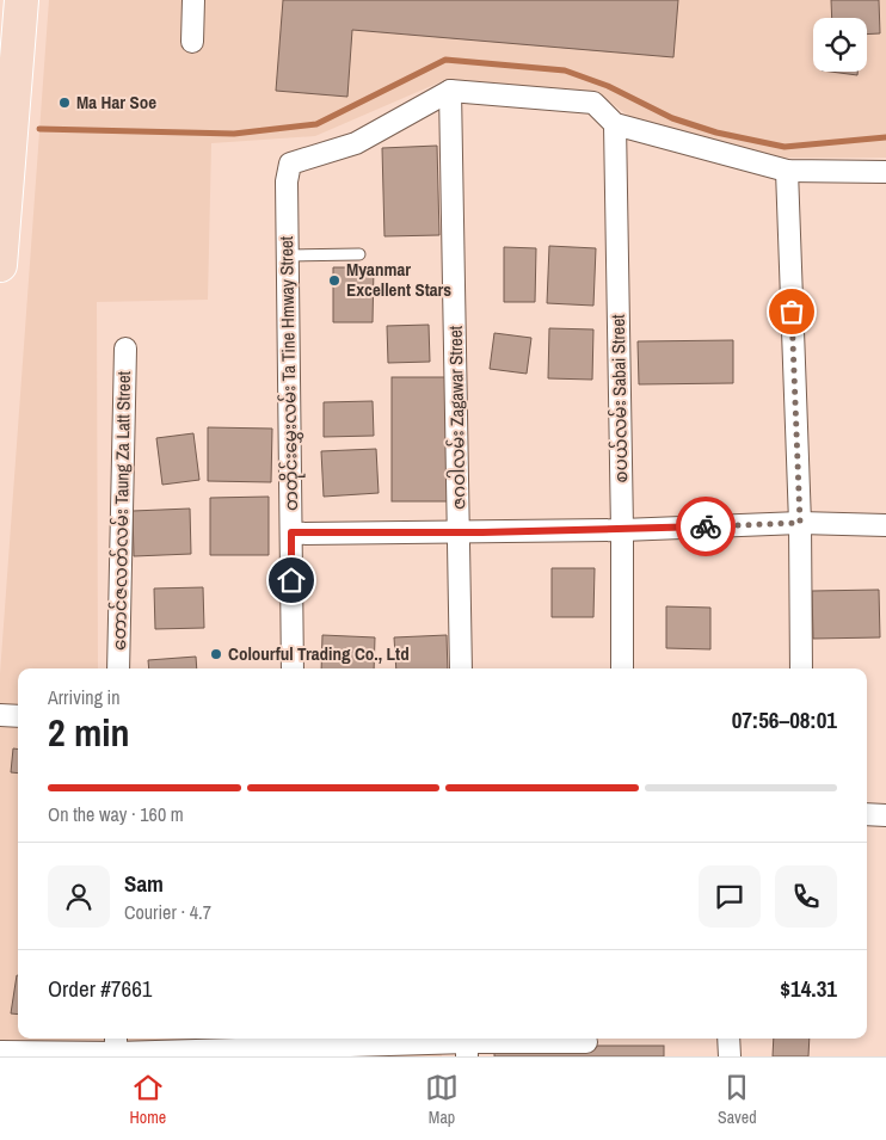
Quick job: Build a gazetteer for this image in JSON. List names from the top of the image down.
{
  "streets": {
    "street": [
      "တတိုင်းမွှေးလမ်း Ta Tine Hmway Street",
      "စပယ်လမ်း Sabai Street",
      "ဇဂဝါလမ်း Zagawar Street",
      "တောင်ဇလတ်လမ်း Taung Za Latt Street"
    ]
  },
  "crossings": [
    ["တတိုင်းမွှေးလမ်း Ta Tine Hmway Street", "ဇဂဝါလမ်း Zagawar Street"]
  ],
  "places": ["Ma Har Soe", "Myanmar Excellent Stars", "Colourful Trading Co., Ltd"],
  "page": {
    "heading": ["2 min", "Arriving in", "07:56–08:01"],
    "panel": [
      "Sam",
      "Courier · 4.7",
      "Order #7661",
      "$14.31"
    ],
    "bar": "On the way · 160 m",
    "tabs": ["Home", "Map", "Saved"]
  }
}
